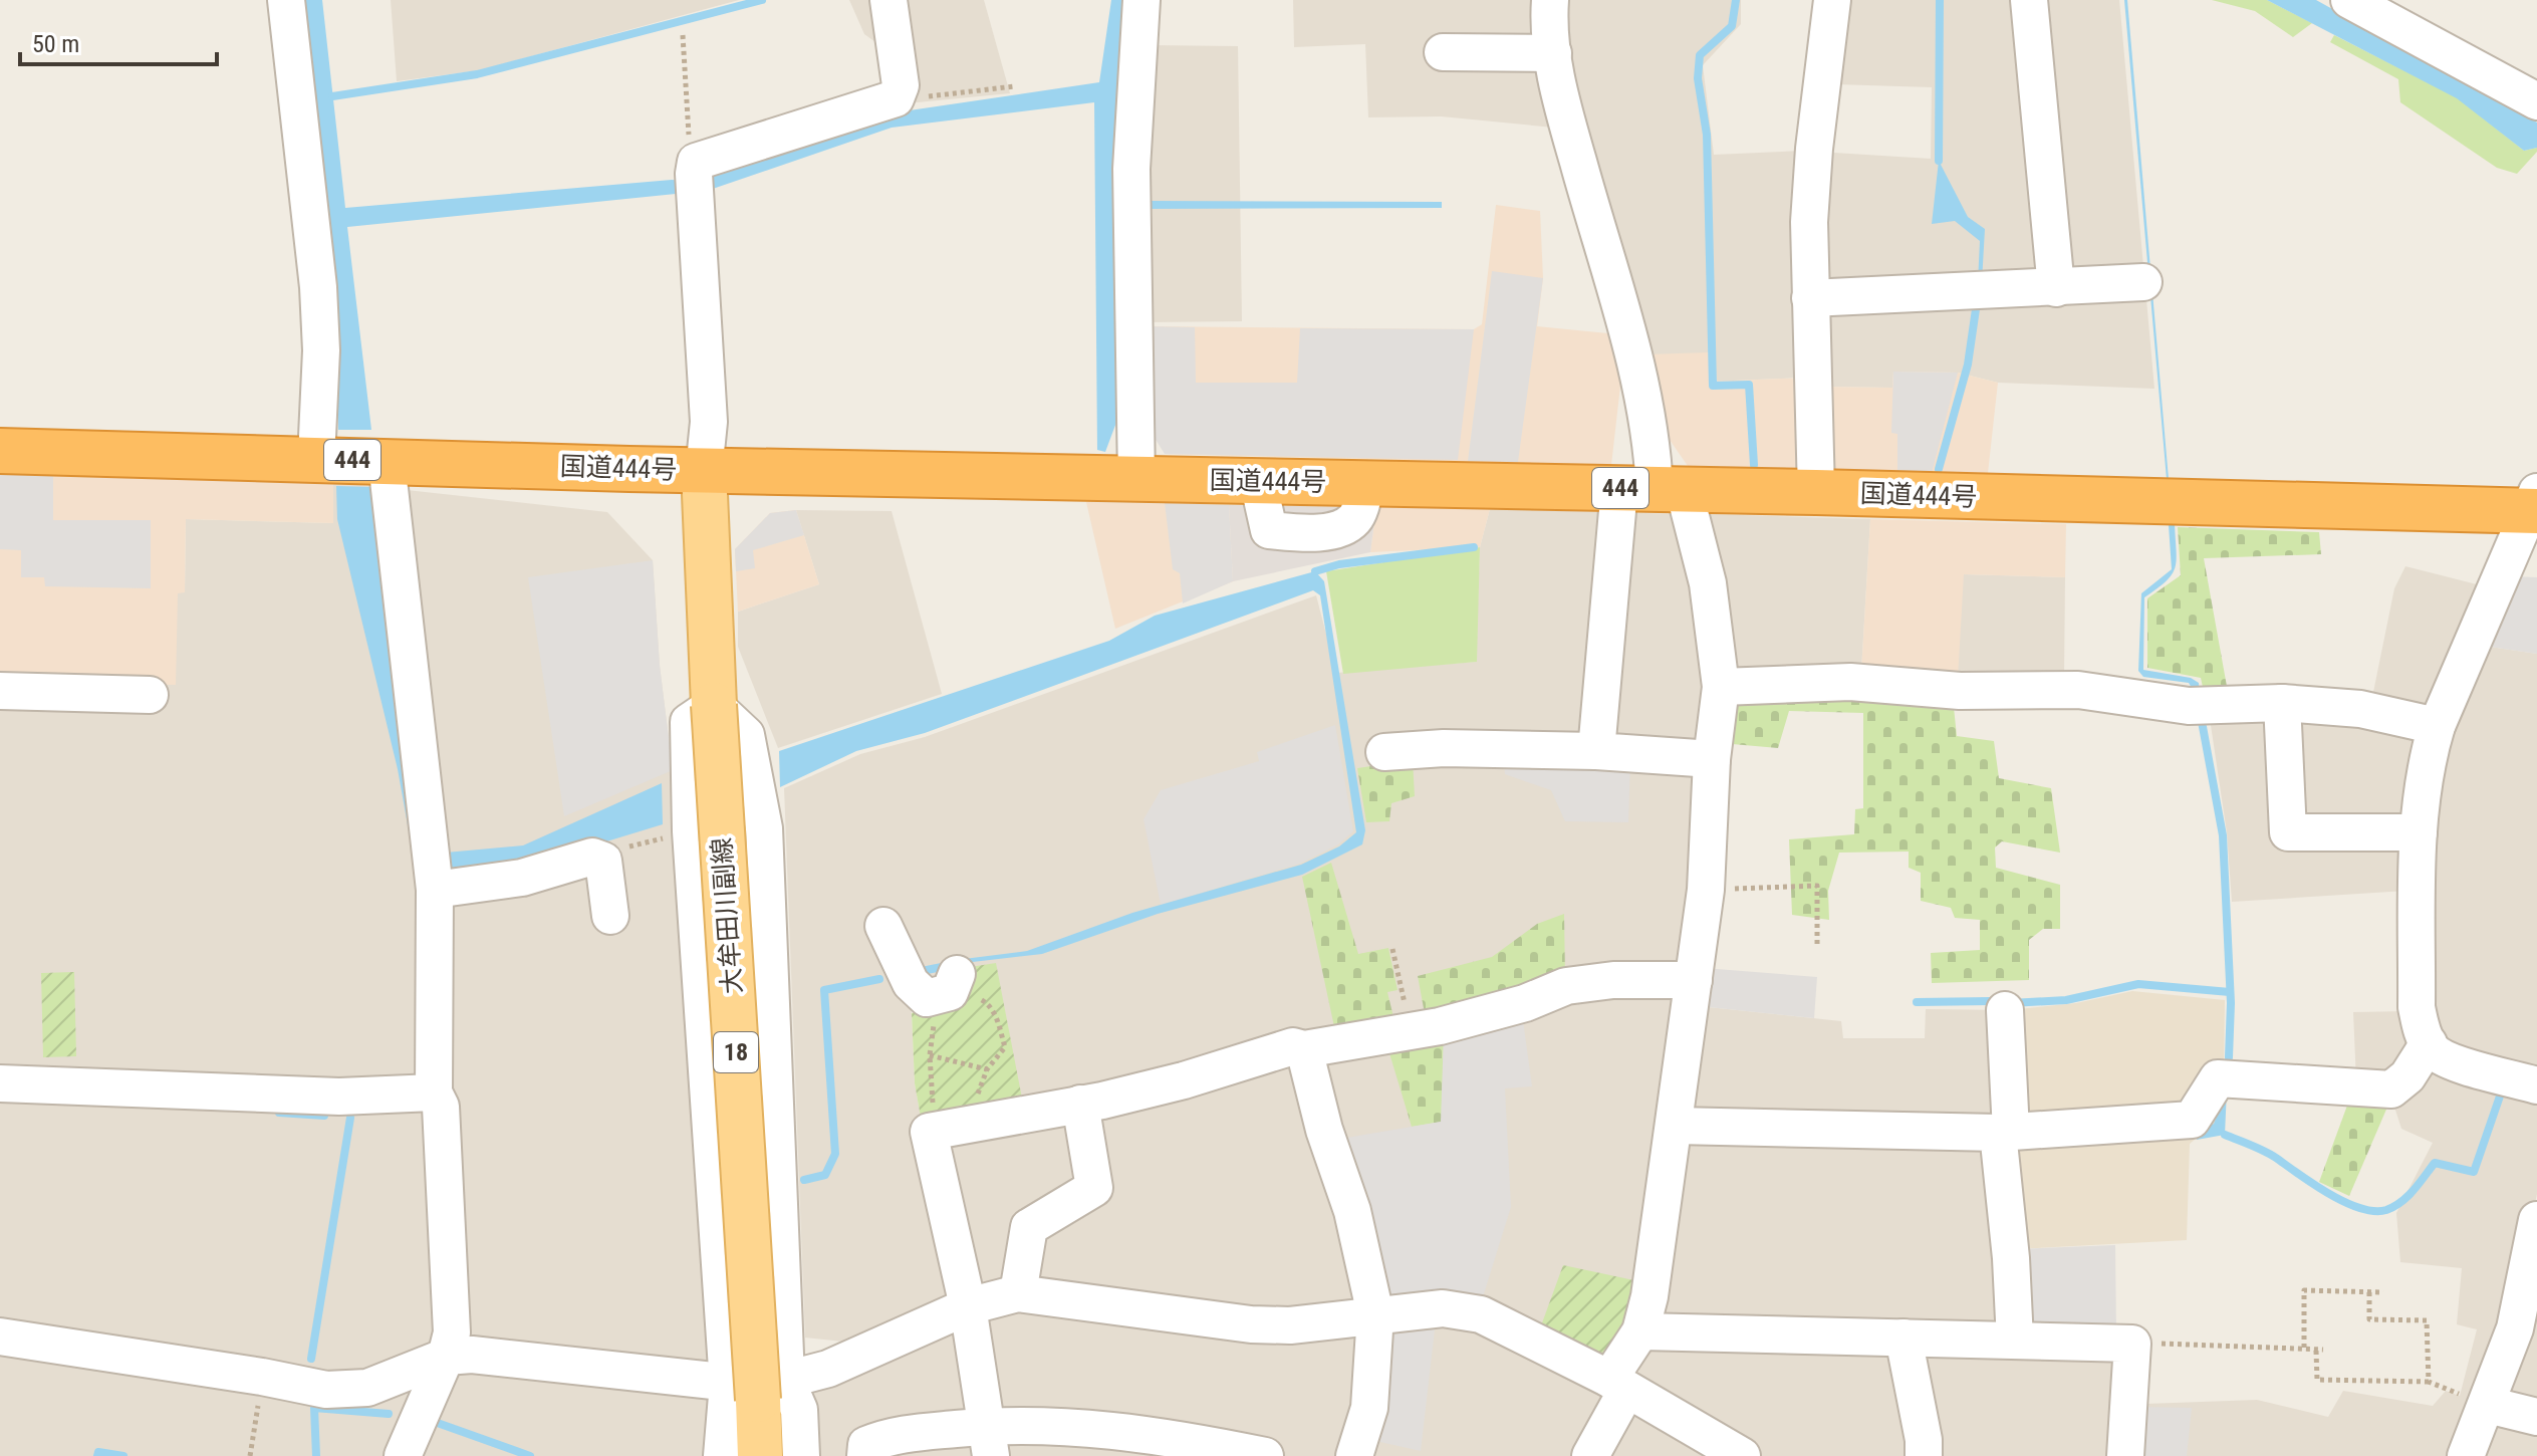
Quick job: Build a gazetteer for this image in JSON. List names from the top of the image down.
{
  "streets": {
    "highway": ["444", "国道444号"],
    "main road": ["大牟田川副線", "18"]
  },
  "crossings": [
    ["国道444号", "大牟田川副線"]
  ],
  "scale_bar": "50 m"
}
